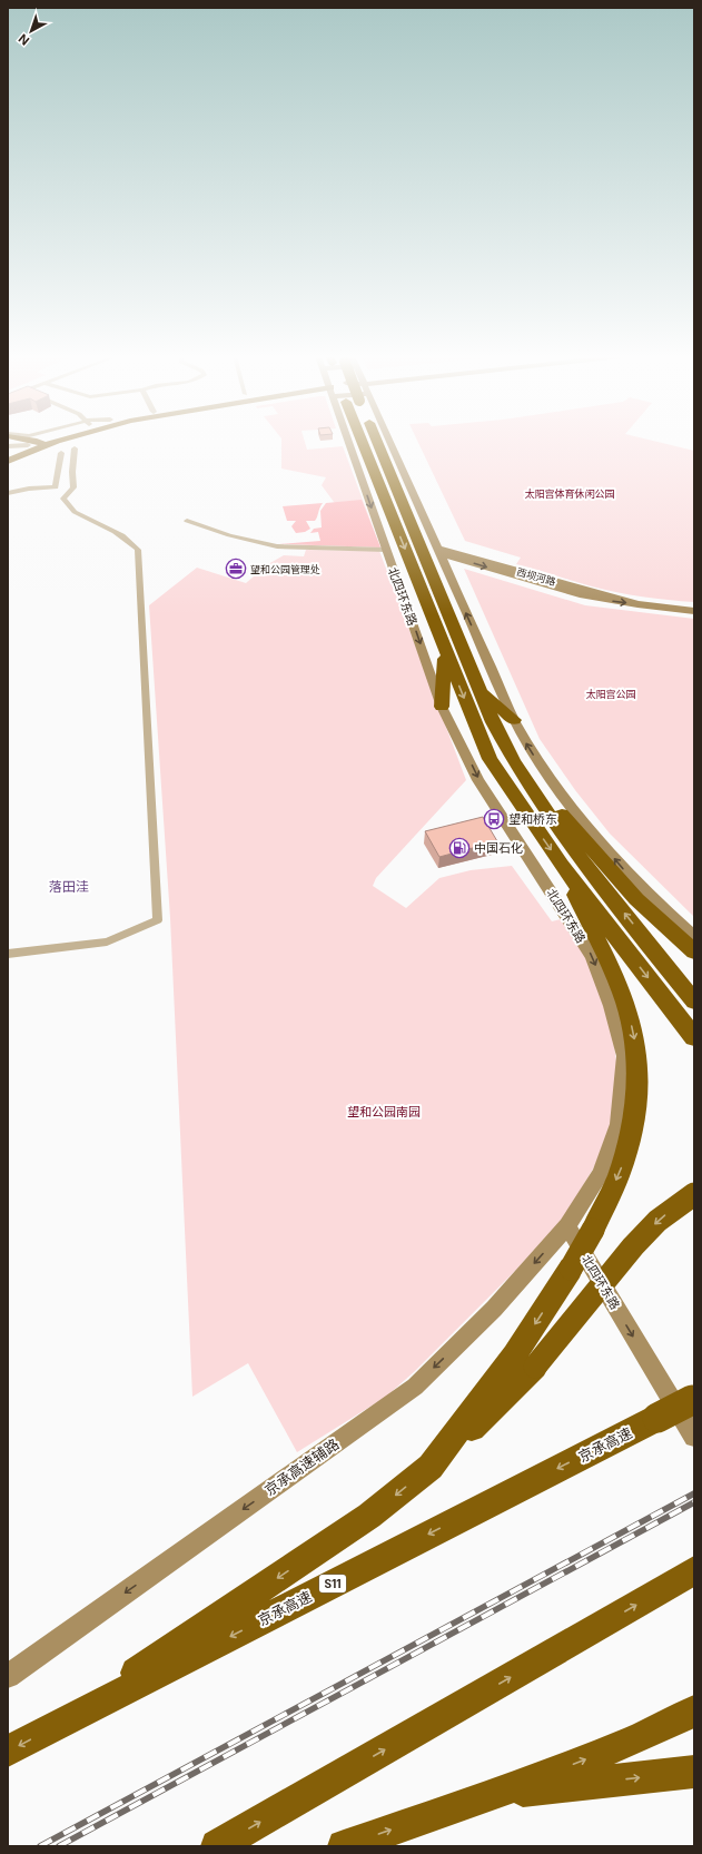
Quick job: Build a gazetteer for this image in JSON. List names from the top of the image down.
{
  "streets": {
    "highway": ["北四环东路", "京承高速", "S11"],
    "street": ["西坝河路", "京承高速辅路"]
  },
  "crossings": [
    ["西坝河路", "北四环东路"],
    ["北四环东路", "京承高速辅路"]
  ],
  "one_way": ["京承高速辅路"],
  "districts": ["落田洼"],
  "parks": ["太阳宫体育休闲公园", "太阳宫公园", "望和公园南园"],
  "places": {
    "office": ["望和公园管理处"],
    "bus stop": ["望和桥东"],
    "fuel station": ["中国石化"]
  },
  "north": "bottom left"
}
